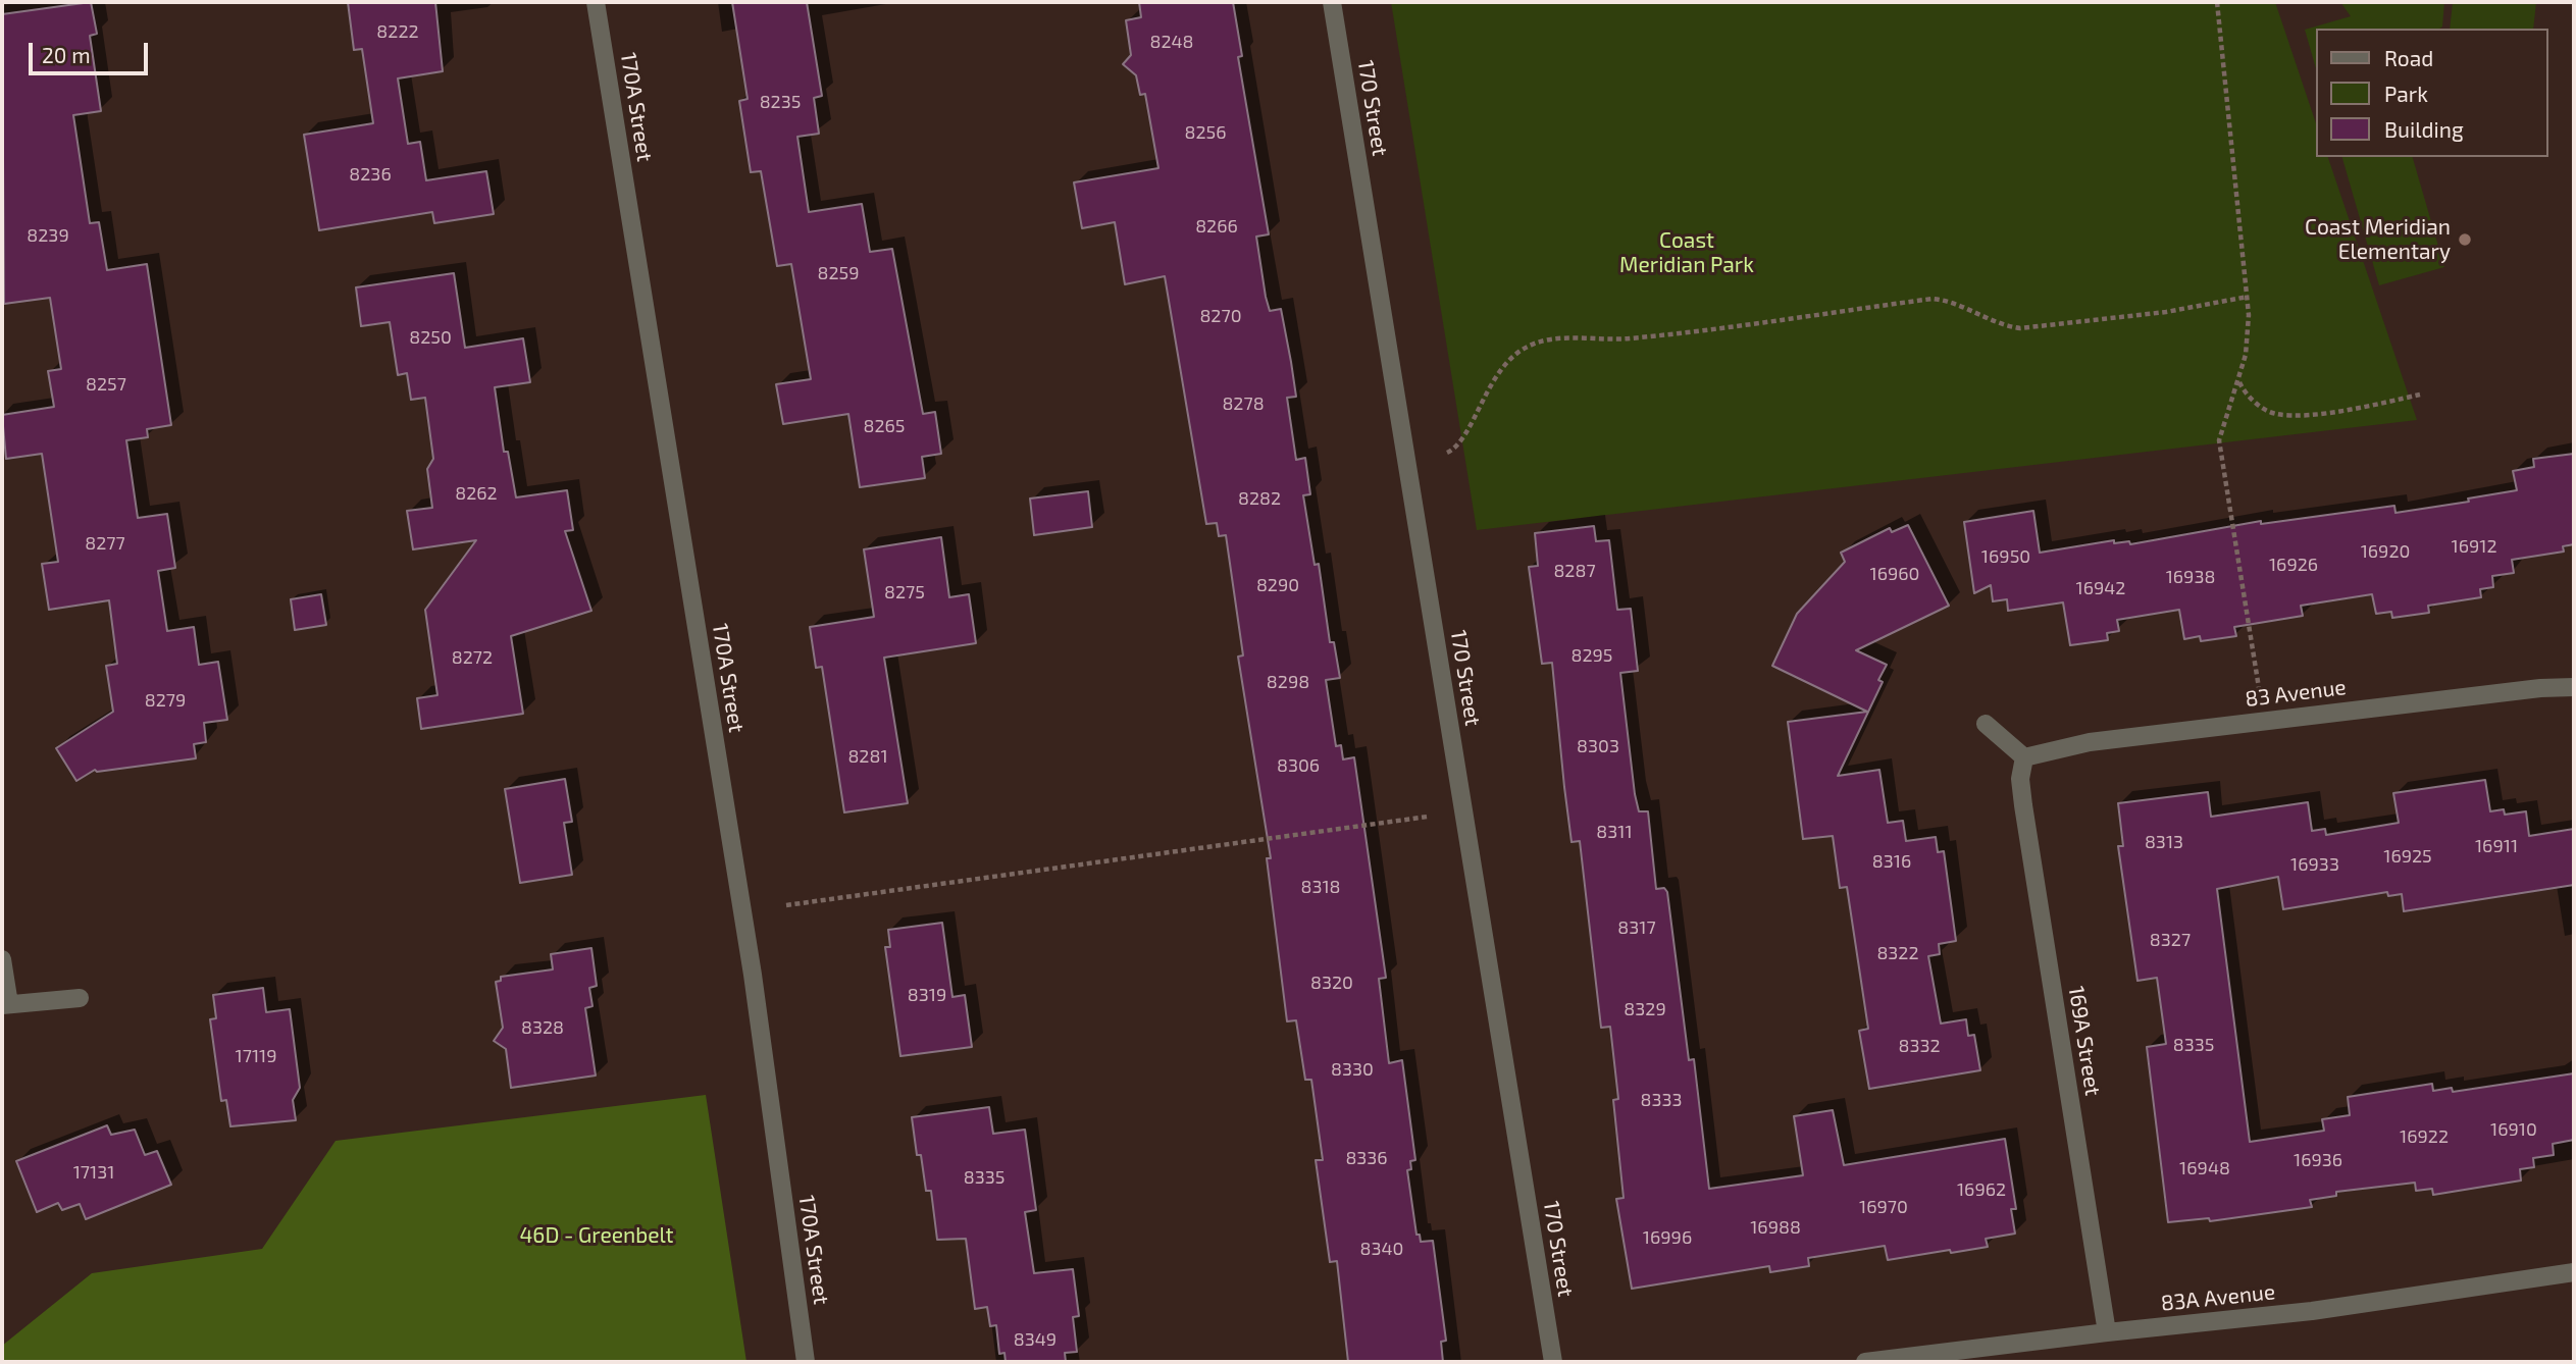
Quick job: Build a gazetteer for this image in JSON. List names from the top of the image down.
{
  "streets": {
    "street": [
      "170A Street",
      "170 Street",
      "83 Avenue",
      "169A Street",
      "83A Avenue"
    ]
  },
  "crossings": [
    ["83 Avenue", "169A Street"],
    ["169A Street", "83A Avenue"]
  ],
  "parks": ["Coast Meridian Park", "46D - Greenbelt"],
  "places": ["Coast Meridian Elementary"],
  "house_numbers": [
    "8222",
    "8248",
    "8235",
    "8256",
    "8236",
    "8266",
    "8239",
    "8259",
    "8270",
    "8250",
    "8257",
    "8278",
    "8265",
    "8262",
    "8282",
    "8277",
    "16912",
    "16920",
    "16950",
    "16926",
    "8287",
    "16960",
    "16938",
    "8290",
    "16942",
    "8275",
    "8295",
    "8272",
    "8298",
    "8279",
    "8303",
    "8281",
    "8306",
    "8311",
    "8313",
    "16911",
    "16925",
    "8316",
    "16933",
    "8318",
    "8317",
    "8327",
    "8322",
    "8320",
    "8319",
    "8329",
    "8328",
    "8335",
    "8332",
    "17119",
    "8330",
    "8333",
    "16910",
    "16922",
    "8336",
    "16936",
    "16948",
    "17131",
    "8335",
    "16962",
    "16970",
    "16988",
    "16996",
    "8340",
    "8349"
  ],
  "legend": ["Road", "Park", "Building"],
  "scale_bar": "20 m"
}
